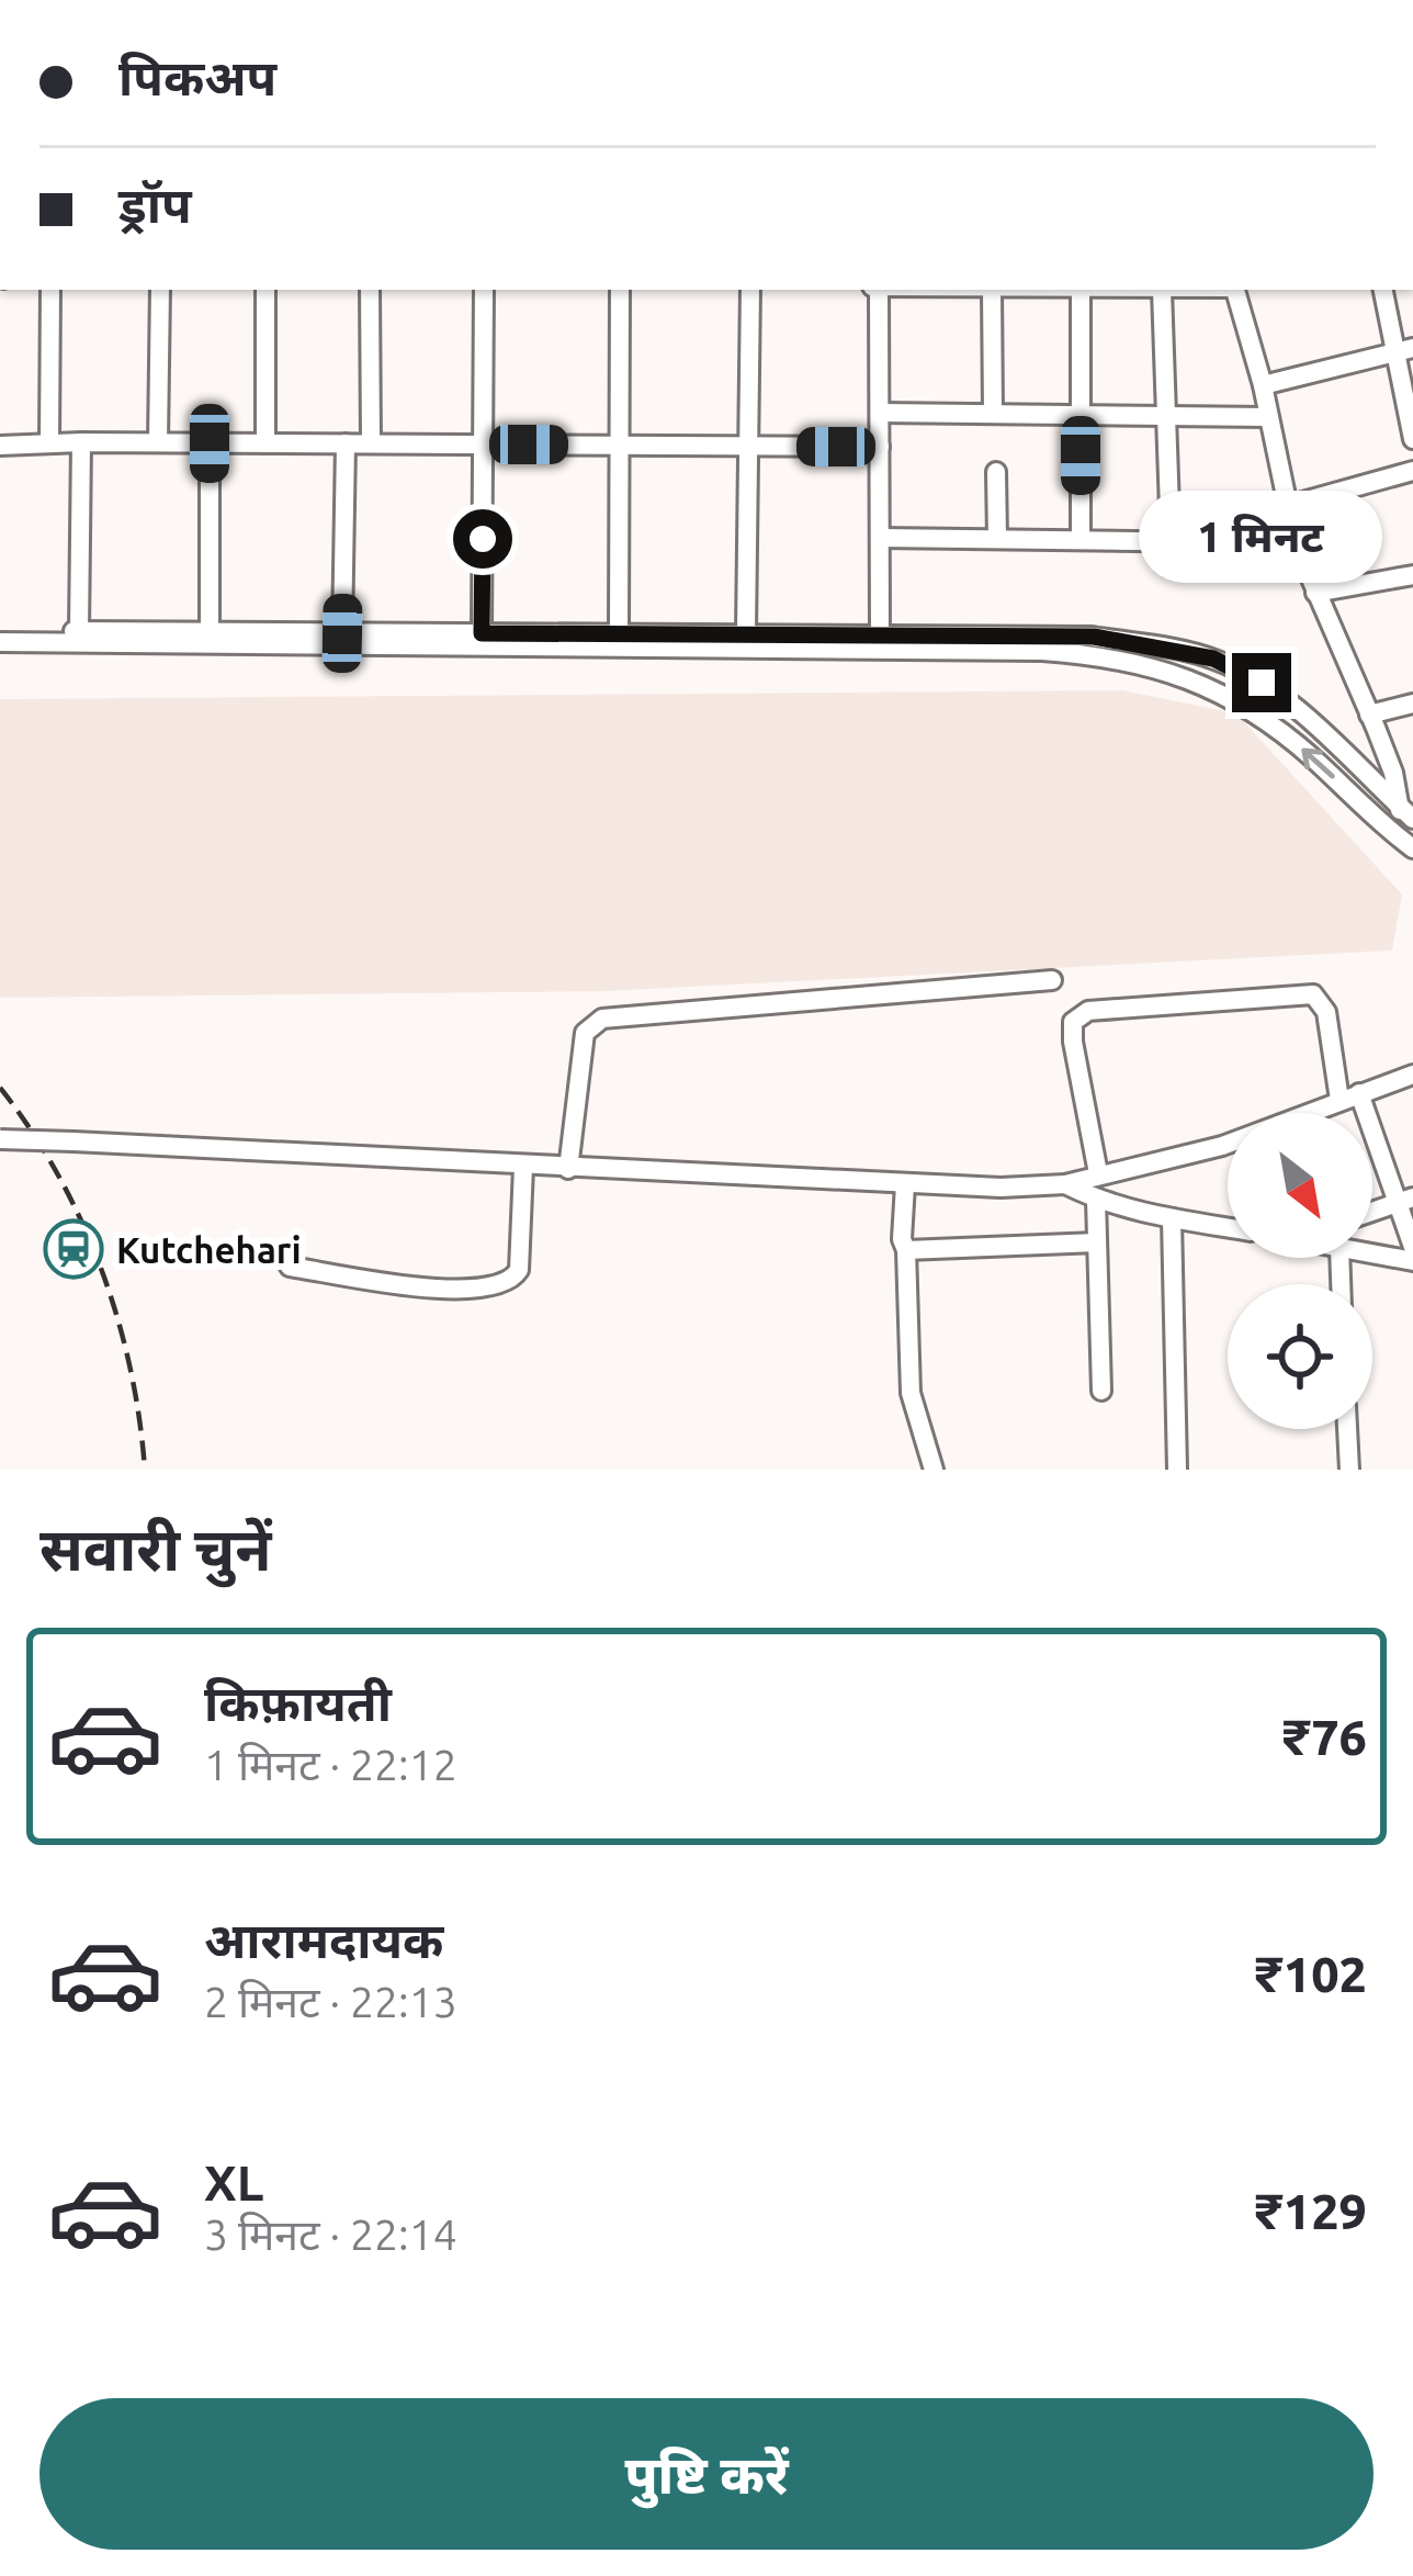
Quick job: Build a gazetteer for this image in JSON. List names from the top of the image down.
{
  "places": {
    "station": ["Kutchehari"]
  },
  "north": "bottom right",
  "page": {
    "banner": ["पिकअप", "ड्रॉप"],
    "bubble": "1 मिनट",
    "heading": "सवारी चुनें",
    "list": [
      {
        "name": "किफ़ायती",
        "note": "1 मिनट · 22:12",
        "value": "₹76"
      },
      {
        "name": "आरामदायक",
        "note": "2 मिनट · 22:13",
        "value": "₹102"
      },
      {
        "name": "XL",
        "note": "3 मिनट · 22:14",
        "value": "₹129"
      }
    ],
    "buttons": "पुष्टि करें"
  }
}
